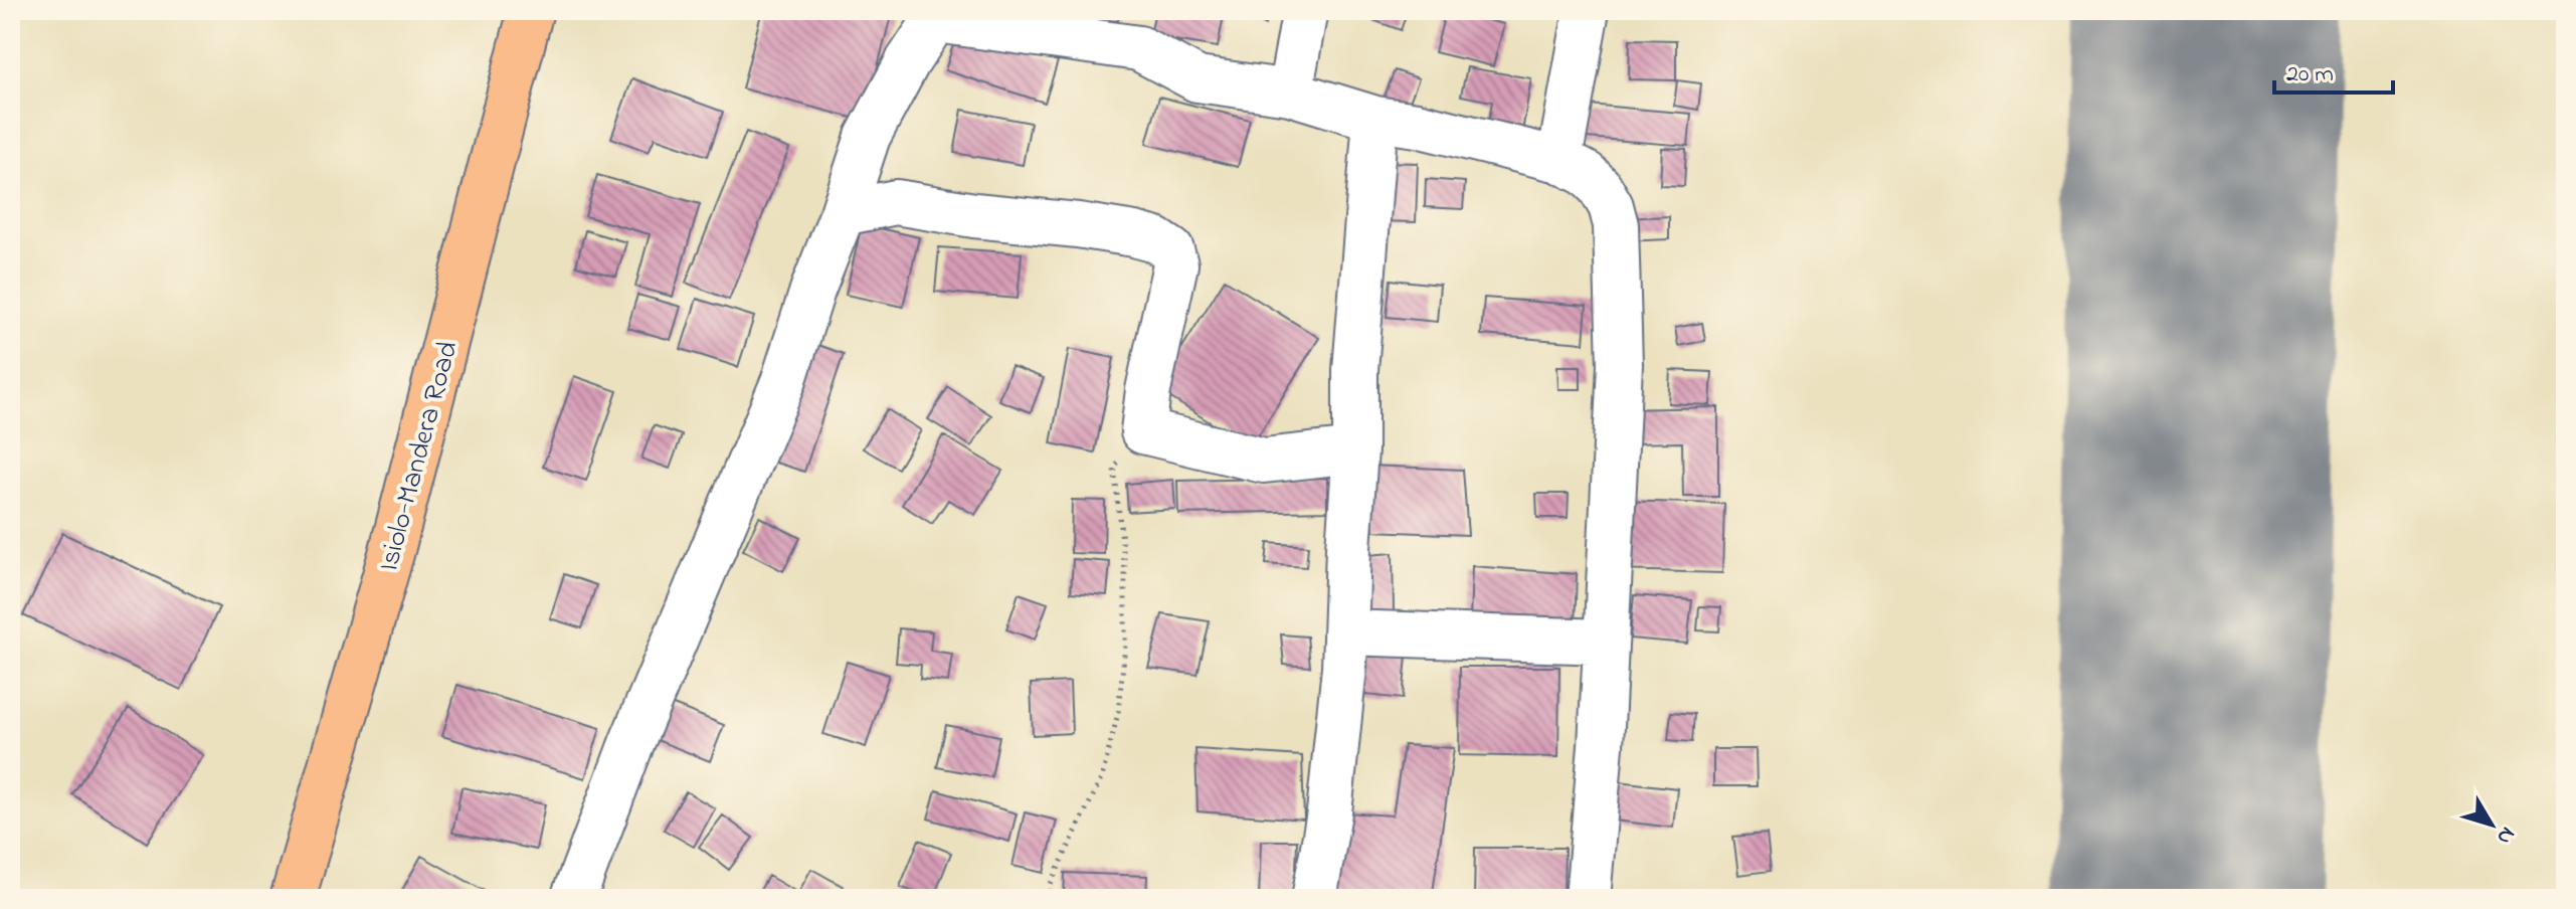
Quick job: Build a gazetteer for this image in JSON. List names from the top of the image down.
{
  "streets": {
    "highway": ["Isiolo-Mandera Road"]
  },
  "scale_bar": "20 m",
  "north": "bottom right"
}
